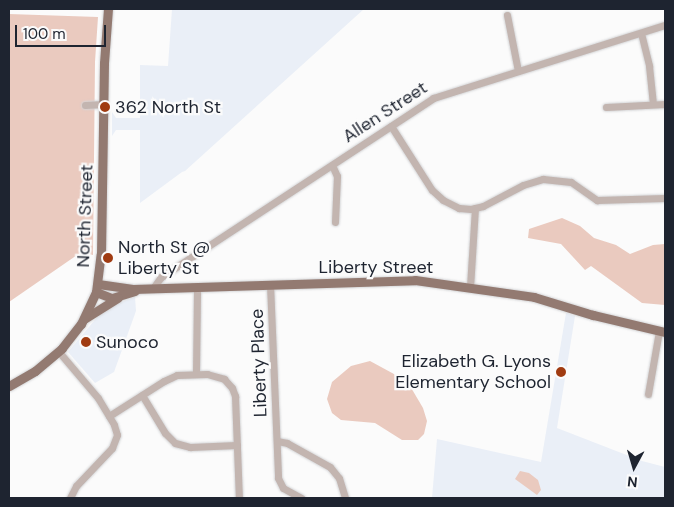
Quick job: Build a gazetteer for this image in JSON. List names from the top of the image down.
{
  "streets": {
    "main road": ["North Street", "Liberty Street"],
    "street": ["Allen Street", "Liberty Place"]
  },
  "crossings": [
    ["Allen Street", "Liberty Street"],
    ["North Street", "Liberty Street"],
    ["Liberty Street", "Liberty Place"]
  ],
  "places": [
    "362 North St",
    "North St @ Liberty St",
    "Sunoco",
    "Elizabeth G. Lyons Elementary School"
  ],
  "scale_bar": "100 m",
  "north": "bottom"
}
